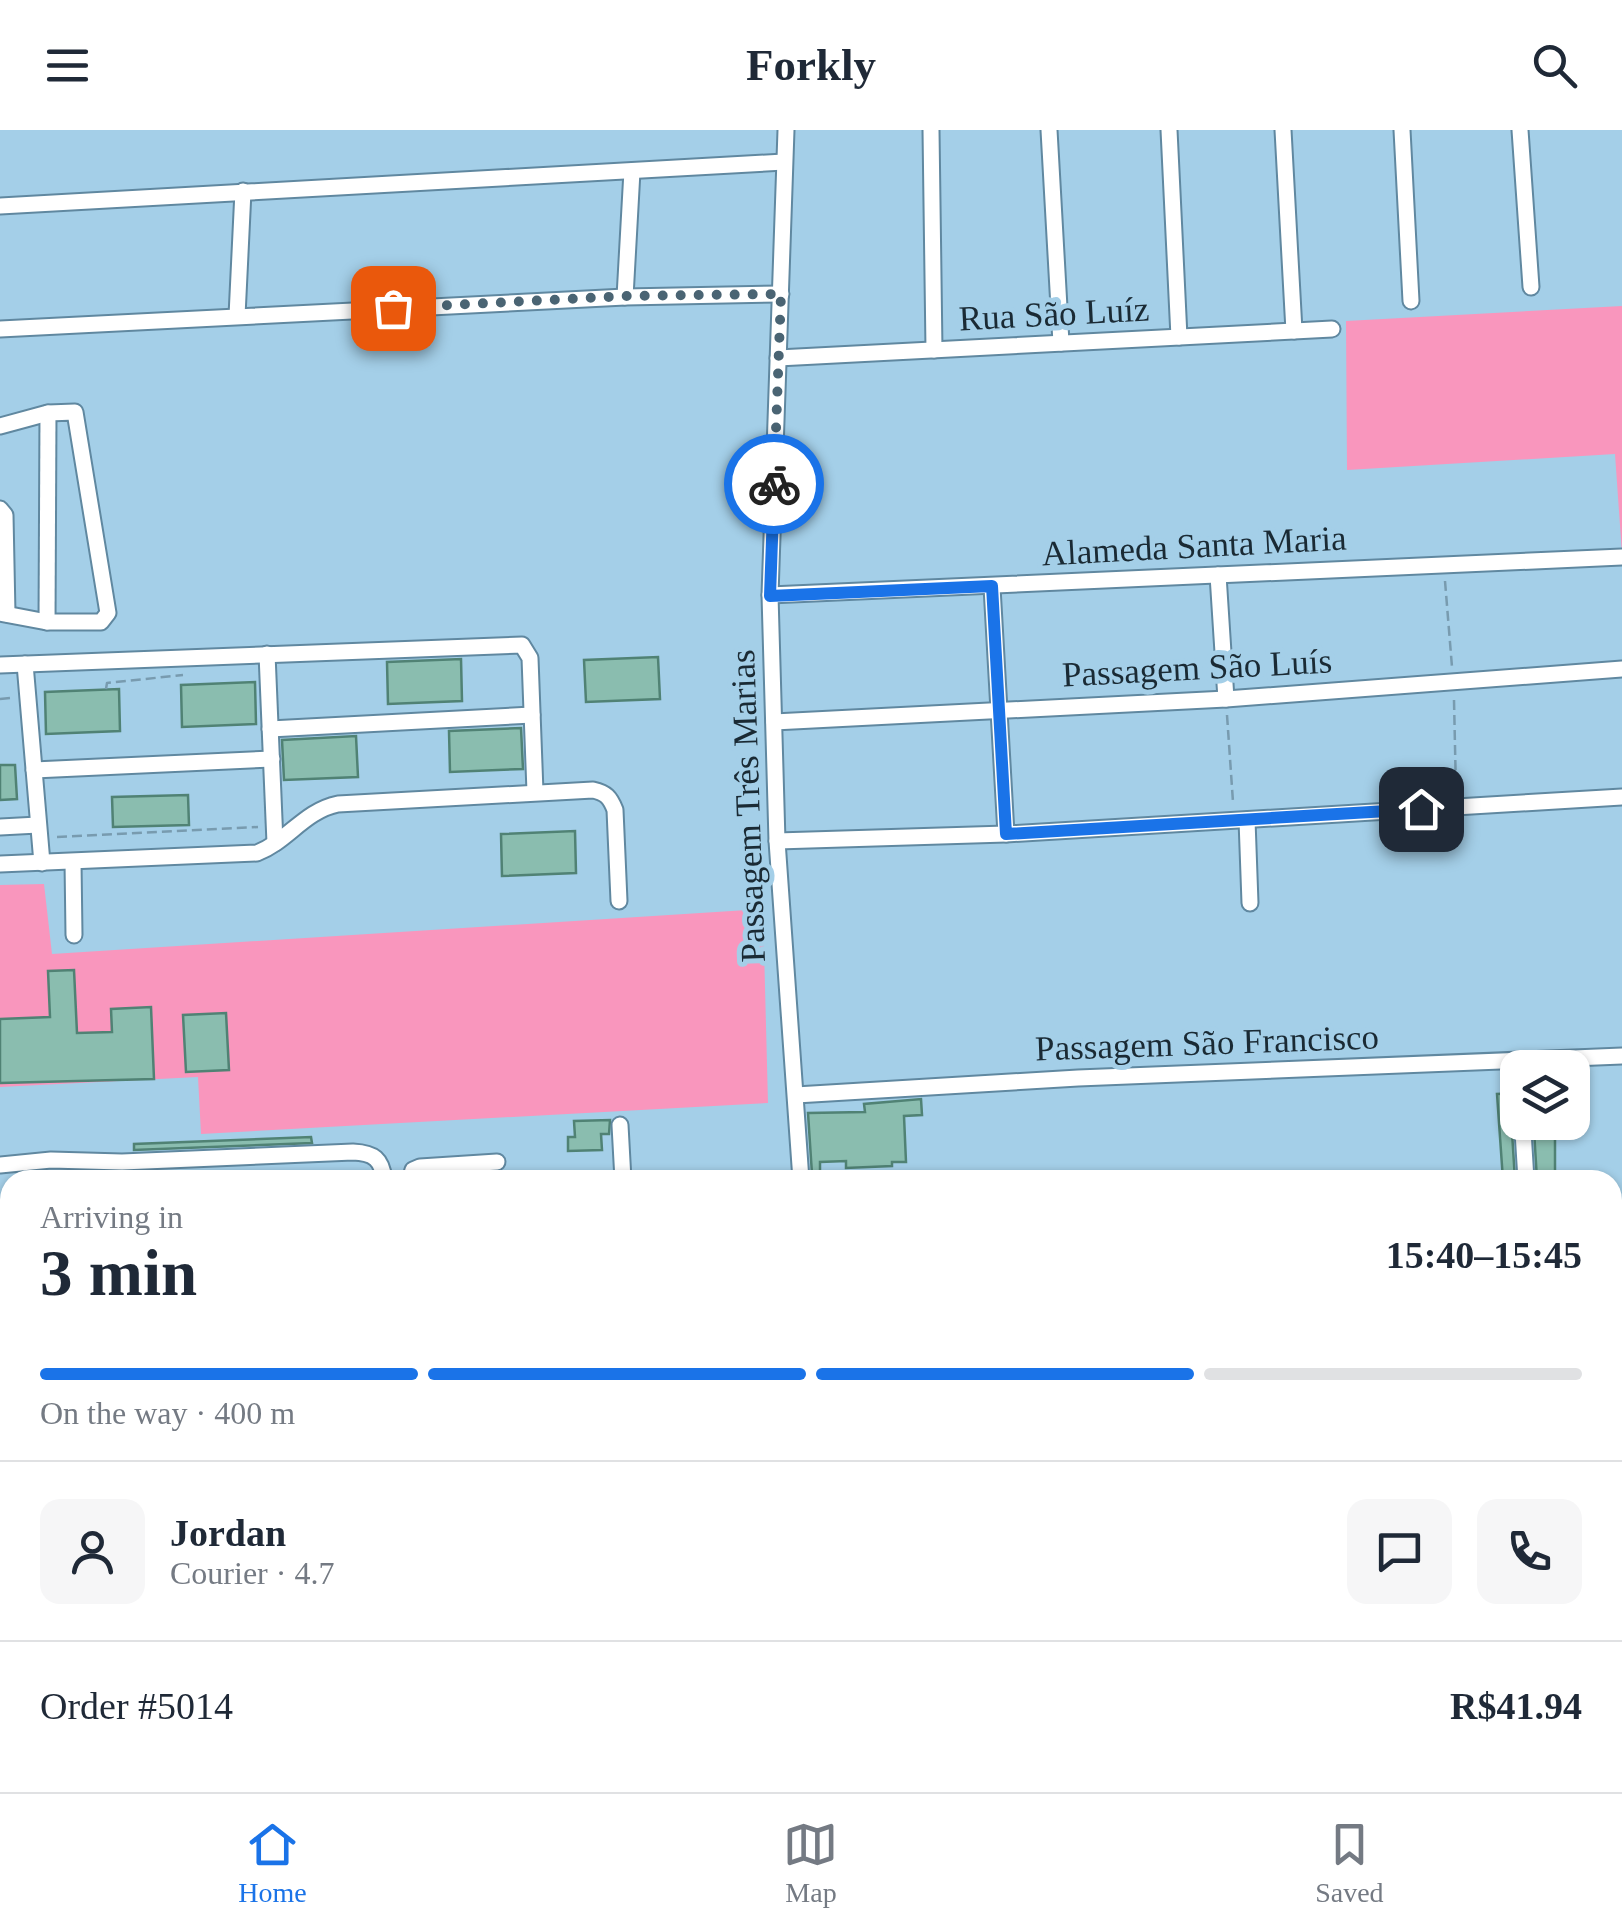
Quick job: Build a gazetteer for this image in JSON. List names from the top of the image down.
{
  "streets": {
    "street": [
      "Rua São Luíz",
      "Alameda Santa Maria",
      "Passagem São Luís",
      "Passagem Três Marias",
      "Passagem São Francisco"
    ]
  },
  "crossings": [
    ["Rua São Luíz", "Passagem Três Marias"],
    ["Alameda Santa Maria", "Passagem Três Marias"],
    ["Passagem São Luís", "Passagem Três Marias"],
    ["Passagem Três Marias", "Passagem São Francisco"]
  ],
  "page": {
    "header": "Forkly",
    "heading": ["3 min", "Arriving in", "15:40–15:45"],
    "panel": [
      "Jordan",
      "Courier · 4.7",
      "Order #5014",
      "R$41.94"
    ],
    "bar": "On the way · 400 m",
    "tabs": ["Home", "Map", "Saved"]
  }
}
